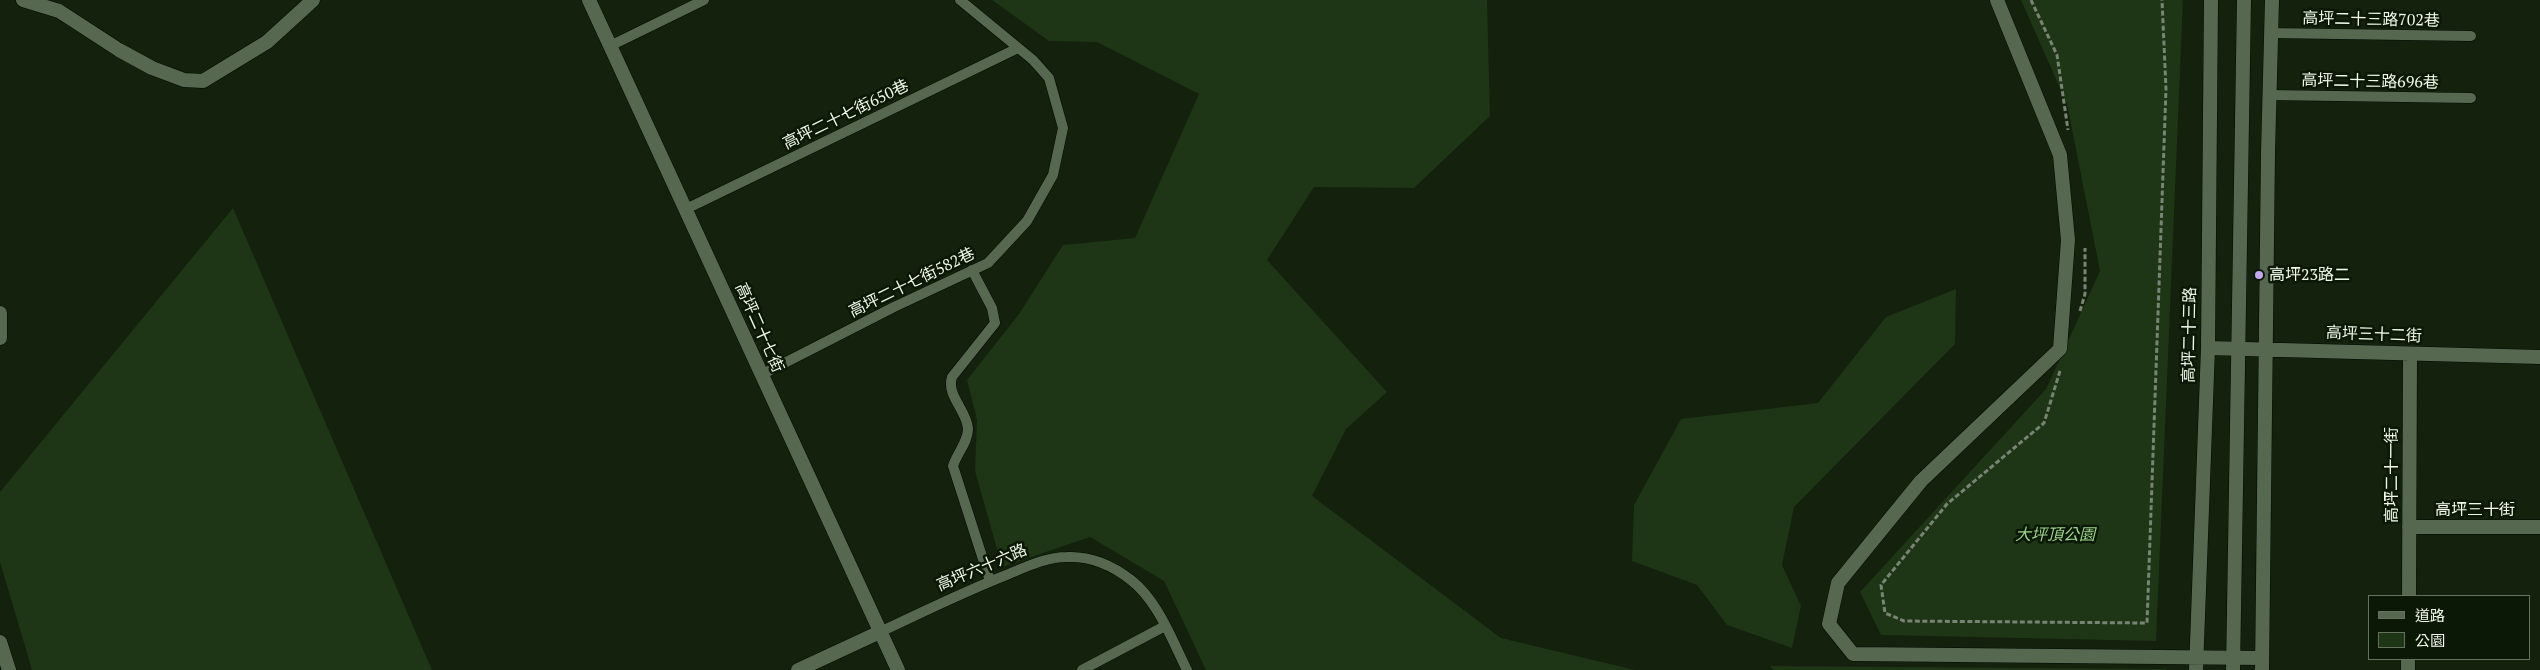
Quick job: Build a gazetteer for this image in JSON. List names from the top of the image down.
{
  "streets": {
    "street": [
      "高坪二十七街",
      "高坪二十三路",
      "高坪三十二街",
      "高坪二十一街",
      "高坪三十街",
      "高坪六十六路"
    ],
    "lane": [
      "高坪二十三路702巷",
      "高坪二十三路696巷",
      "高坪二十七街650巷",
      "高坪二十七街582巷"
    ]
  },
  "crossings": [
    ["高坪二十七街650巷", "高坪二十七街582巷"],
    ["高坪二十七街650巷", "高坪二十七街"],
    ["高坪二十七街582巷", "高坪二十七街"],
    ["高坪二十七街", "高坪六十六路"],
    ["高坪二十三路", "高坪三十二街"],
    ["高坪三十二街", "高坪二十一街"],
    ["高坪二十一街", "高坪三十街"]
  ],
  "parks": ["大坪頂公園"],
  "places": ["高坪23路二"],
  "legend": ["道路", "公園"]
}
